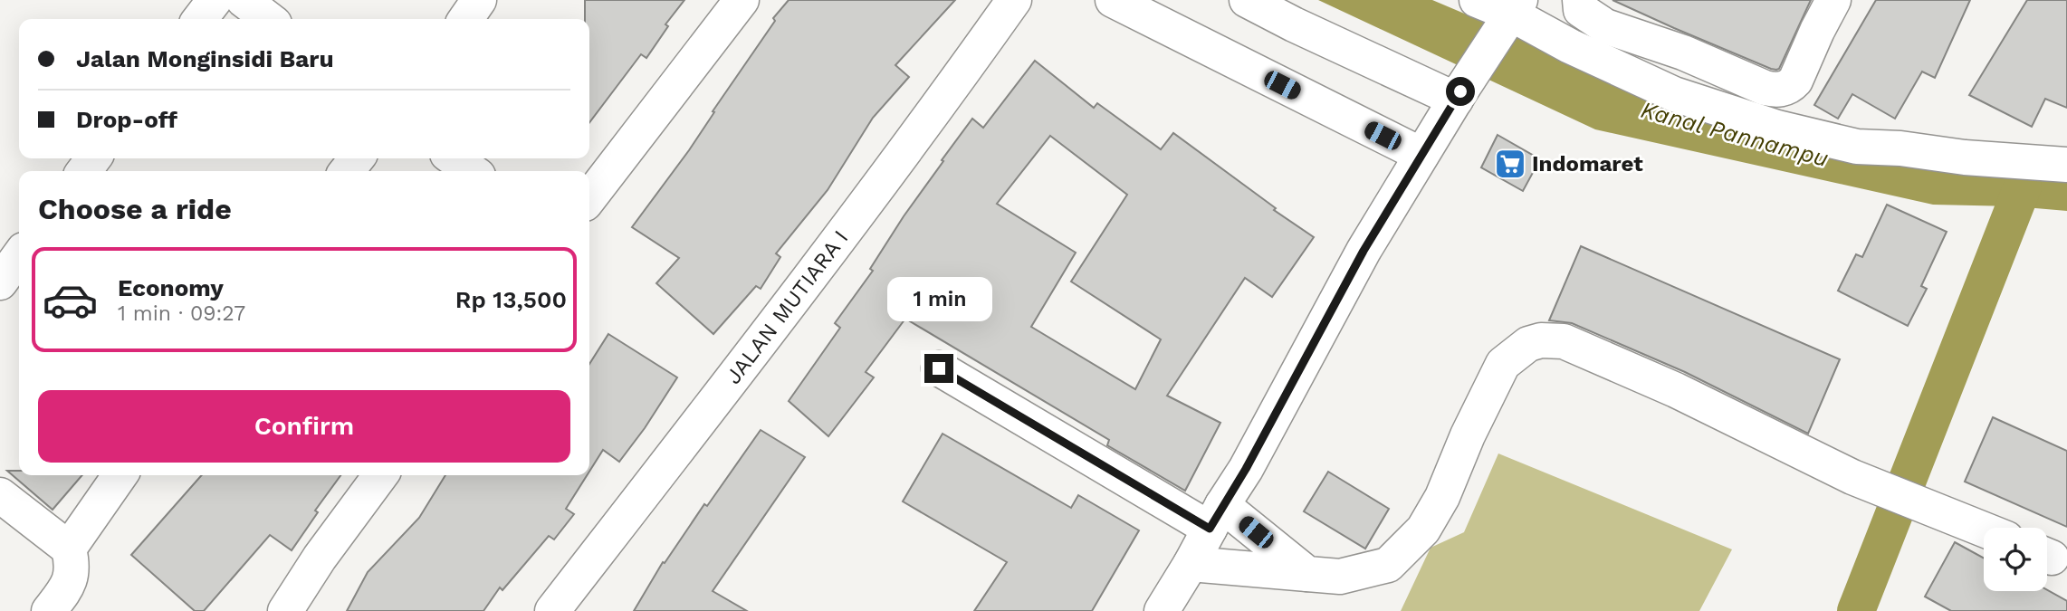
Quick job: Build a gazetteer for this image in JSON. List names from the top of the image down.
{
  "streets": {
    "street": ["JALAN MUTIARA I"]
  },
  "water": ["Kanal Pannampu"],
  "places": {
    "supermarket": ["Indomaret"]
  },
  "page": {
    "banner": ["Jalan Monginsidi Baru", "Drop-off"],
    "heading": "Choose a ride",
    "list": [
      {
        "name": "Economy",
        "note": "1 min · 09:27",
        "value": "Rp 13,500"
      }
    ],
    "bubble": "1 min",
    "buttons": "Confirm"
  }
}
